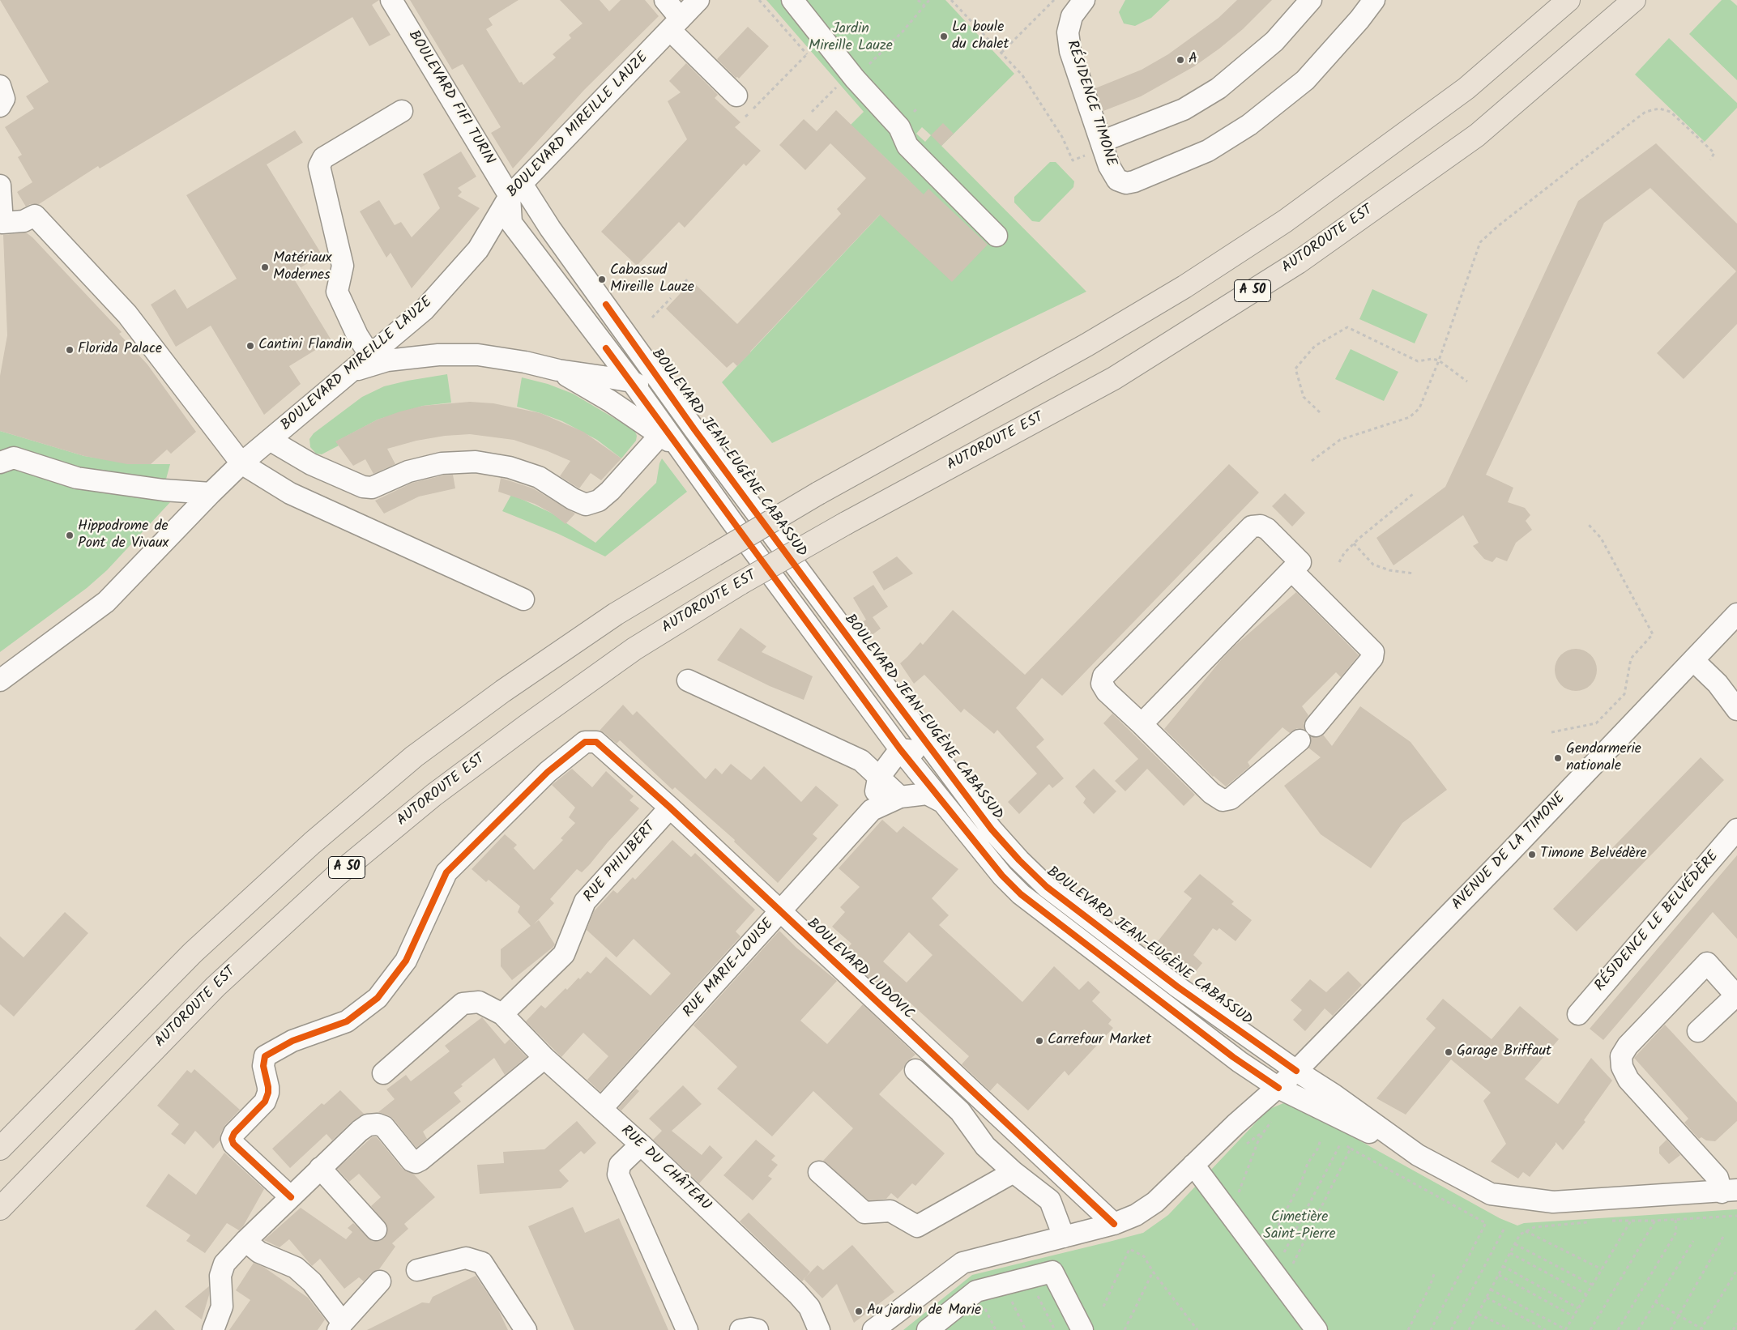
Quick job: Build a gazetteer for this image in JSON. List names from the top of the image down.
{
  "streets": {
    "highway": ["AUTOROUTE EST", "A 50"],
    "street": [
      "BOULEVARD FIFI TURIN",
      "RÉSIDENCE TIMONE",
      "BOULEVARD MIREILLE LAUZE",
      "BOULEVARD JEAN-EUGÈNE CABASSUD",
      "AVENUE DE LA TIMONE",
      "RUE PHILIBERT",
      "RÉSIDENCE LE BELVÉDÈRE",
      "RUE MARIE-LOUISE",
      "BOULEVARD LUDOVIC",
      "RUE DU CHÂTEAU"
    ]
  },
  "crossings": [
    ["BOULEVARD FIFI TURIN", "BOULEVARD MIREILLE LAUZE"],
    ["BOULEVARD FIFI TURIN", "BOULEVARD JEAN-EUGÈNE CABASSUD"],
    ["BOULEVARD MIREILLE LAUZE", "BOULEVARD JEAN-EUGÈNE CABASSUD"],
    ["BOULEVARD JEAN-EUGÈNE CABASSUD", "AVENUE DE LA TIMONE"],
    ["AVENUE DE LA TIMONE", "BOULEVARD LUDOVIC"],
    ["RUE PHILIBERT", "BOULEVARD LUDOVIC"],
    ["RUE PHILIBERT", "RUE DU CHÂTEAU"],
    ["RUE MARIE-LOUISE", "BOULEVARD LUDOVIC"],
    ["RUE MARIE-LOUISE", "RUE DU CHÂTEAU"]
  ],
  "parks": ["Jardin Mireille Lauze", "Cimetière Saint-Pierre"],
  "places": [
    "La boule du chalet",
    "A",
    "Matériaux Modernes",
    "Cabassud Mireille Lauze",
    "Cantini Flandin",
    "Florida Palace",
    "Hippodrome de Pont de Vivaux",
    "Gendarmerie nationale",
    "Timone Belvédère",
    "Carrefour Market",
    "Garage Briffaut",
    "Au jardin de Marie"
  ]
}
